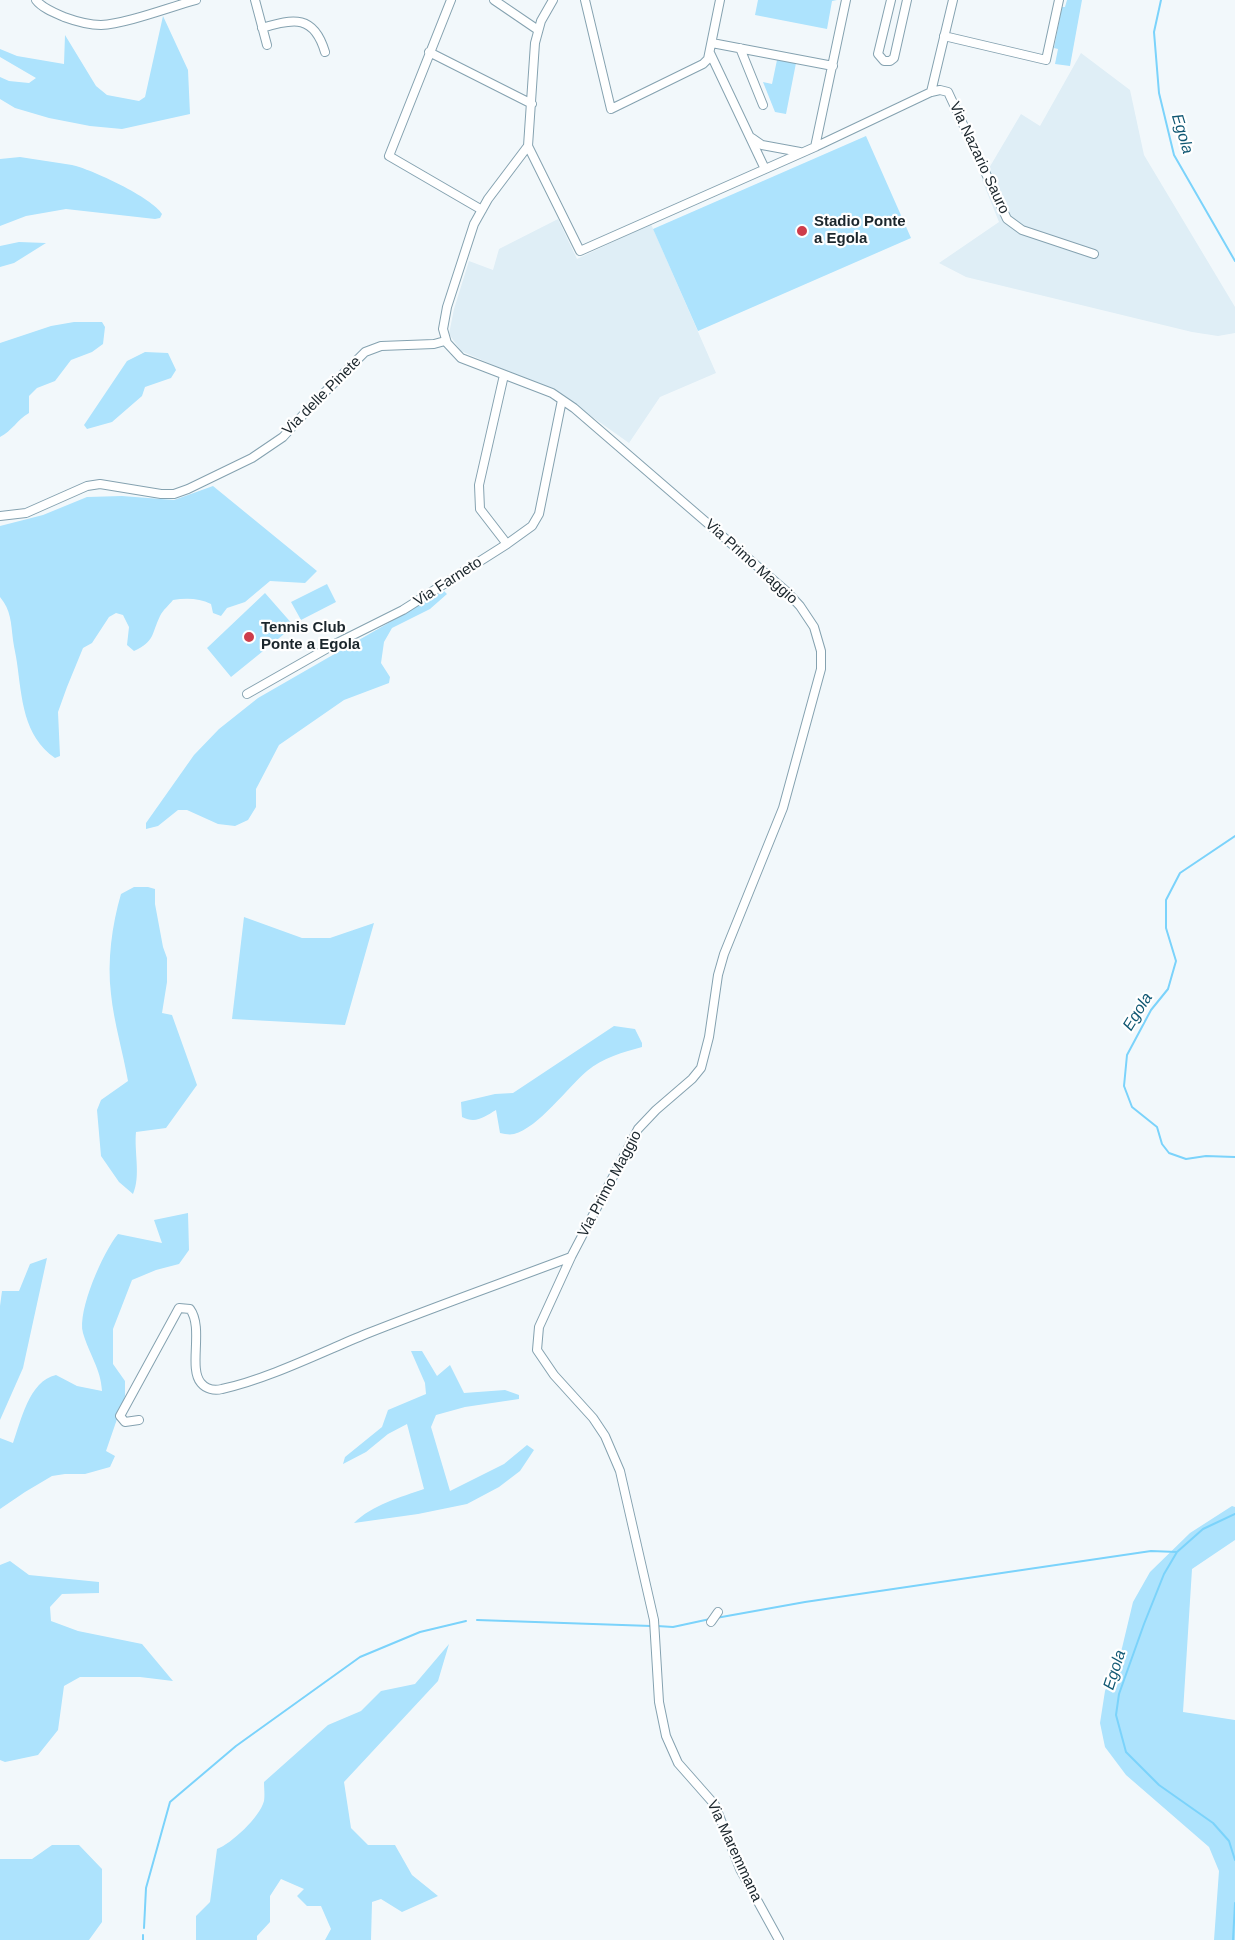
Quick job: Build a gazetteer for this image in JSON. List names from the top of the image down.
{
  "streets": {
    "street": [
      "Via Nazario Sauro",
      "Via delle Pinete",
      "Via Primo Maggio",
      "Via Farneto",
      "Via Maremmana"
    ]
  },
  "crossings": [
    ["Via delle Pinete", "Via Primo Maggio"],
    ["Via Primo Maggio", "Via Farneto"],
    ["Via Primo Maggio", "Via Maremmana"]
  ],
  "water": ["Egola"],
  "places": ["Stadio Ponte a Egola", "Tennis Club Ponte a Egola"]
}
